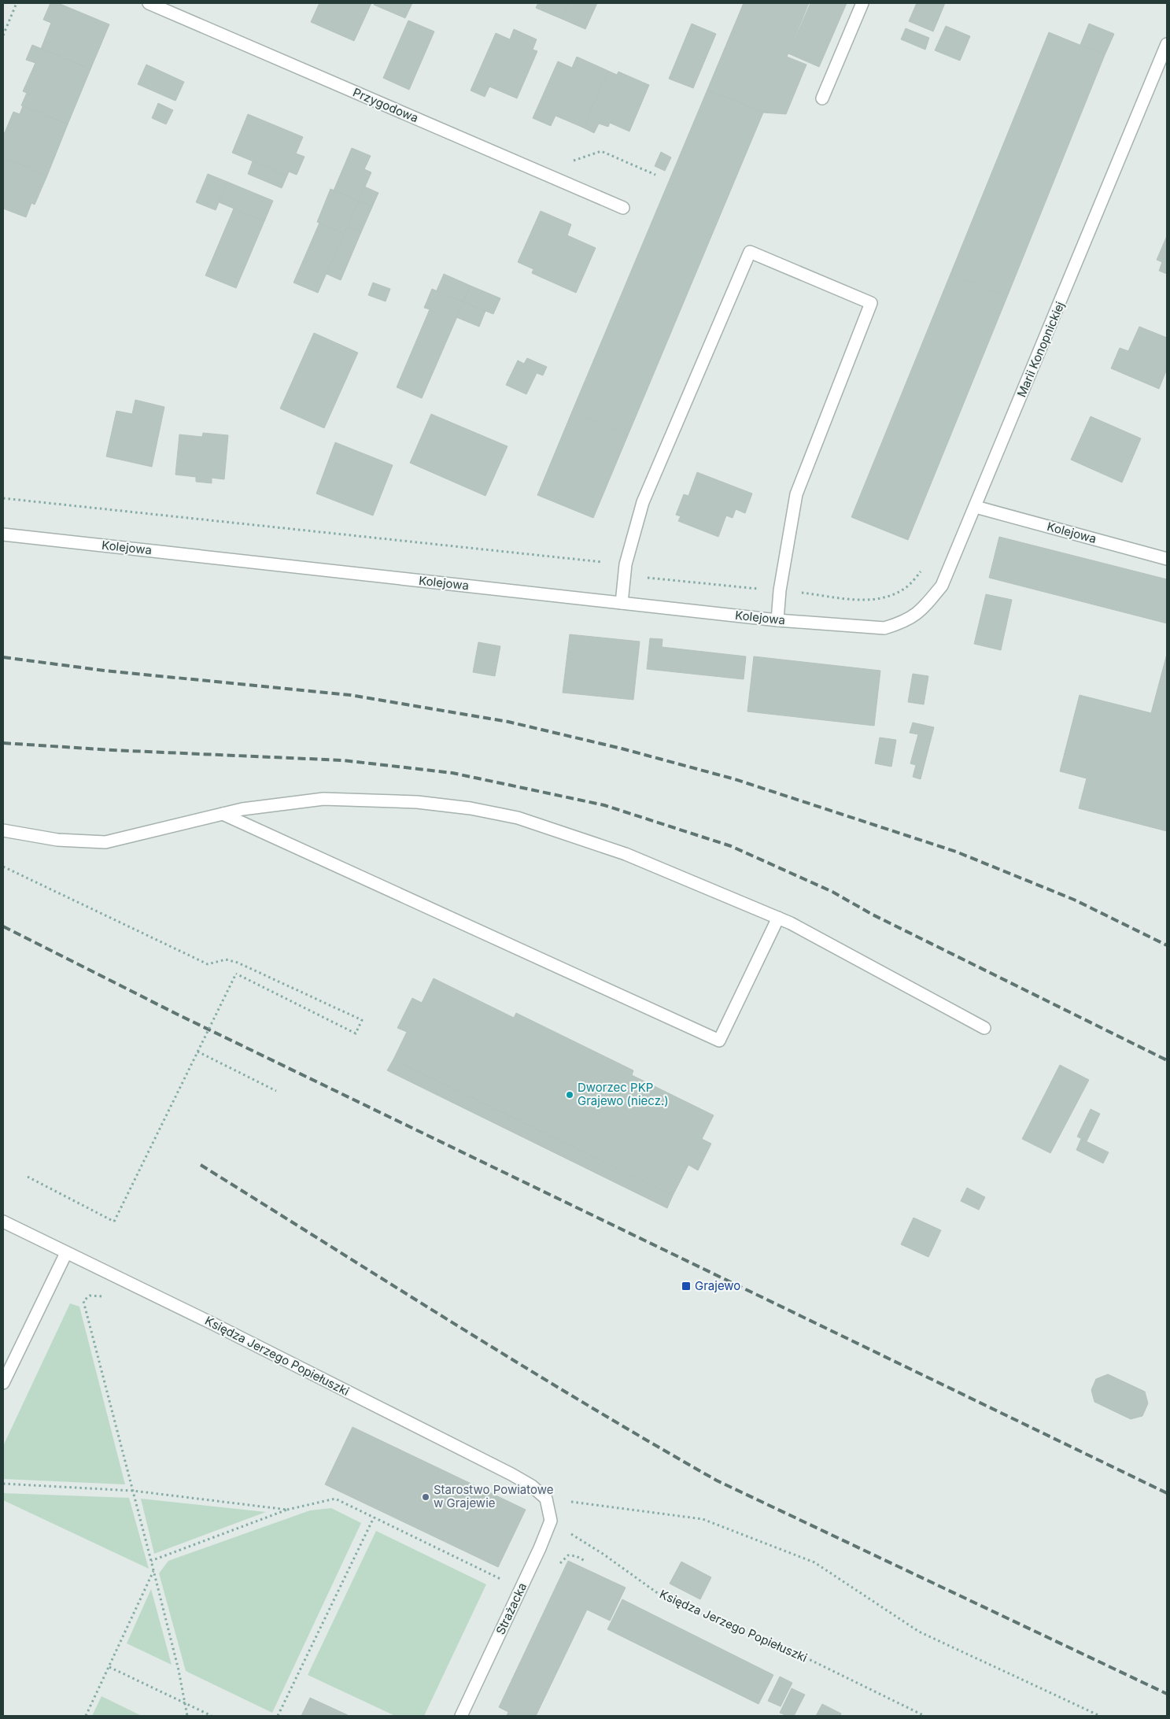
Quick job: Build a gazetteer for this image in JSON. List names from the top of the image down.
{
  "streets": {
    "street": [
      "Przygodowa",
      "Marii Konopnickiej",
      "Kolejowa",
      "Księdza Jerzego Popiełuszki",
      "Strażacka"
    ]
  },
  "crossings": [
    ["Marii Konopnickiej", "Kolejowa"],
    ["Księdza Jerzego Popiełuszki", "Strażacka"]
  ],
  "places": {
    "other": ["Dworzec PKP Grajewo (niecz.)", "Starostwo Powiatowe w Grajewie"],
    "transit": ["Grajewo"]
  }
}
